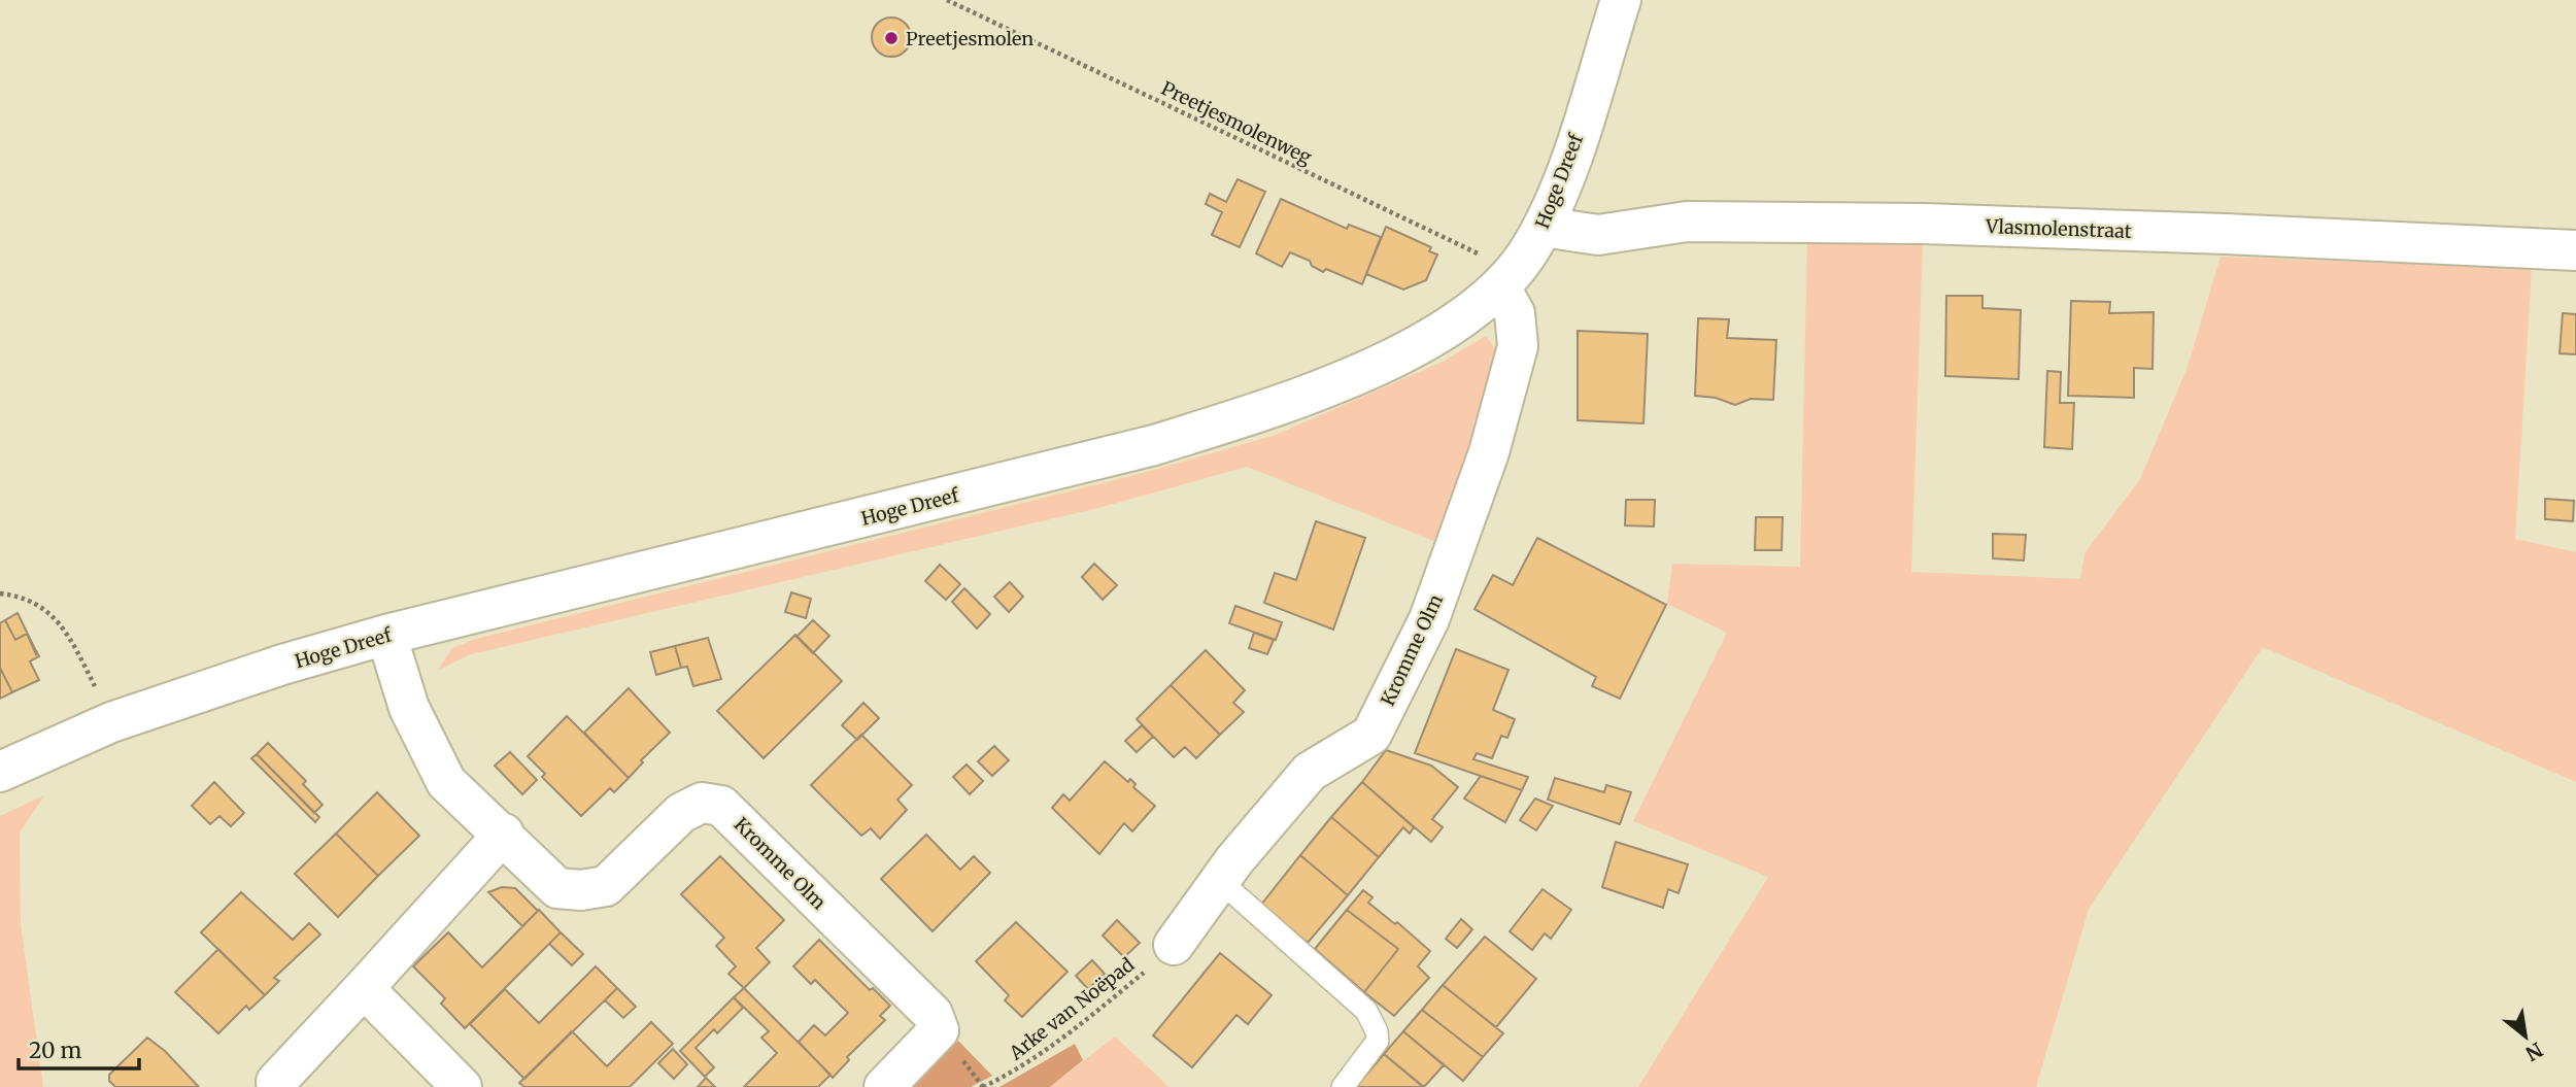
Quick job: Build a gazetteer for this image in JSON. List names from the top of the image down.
{
  "streets": {
    "street": ["Hoge Dreef", "Vlasmolenstraat", "Kromme Olm"],
    "path": ["Preetjesmolenweg", "Arke van Noëpad"]
  },
  "crossings": [
    ["Preetjesmolenweg", "Hoge Dreef"],
    ["Preetjesmolenweg", "Kromme Olm"],
    ["Hoge Dreef", "Vlasmolenstraat"],
    ["Hoge Dreef", "Kromme Olm"],
    ["Kromme Olm", "Arke van Noëpad"]
  ],
  "places": ["Preetjesmolen"],
  "scale_bar": "20 m",
  "north": "bottom right"
}
